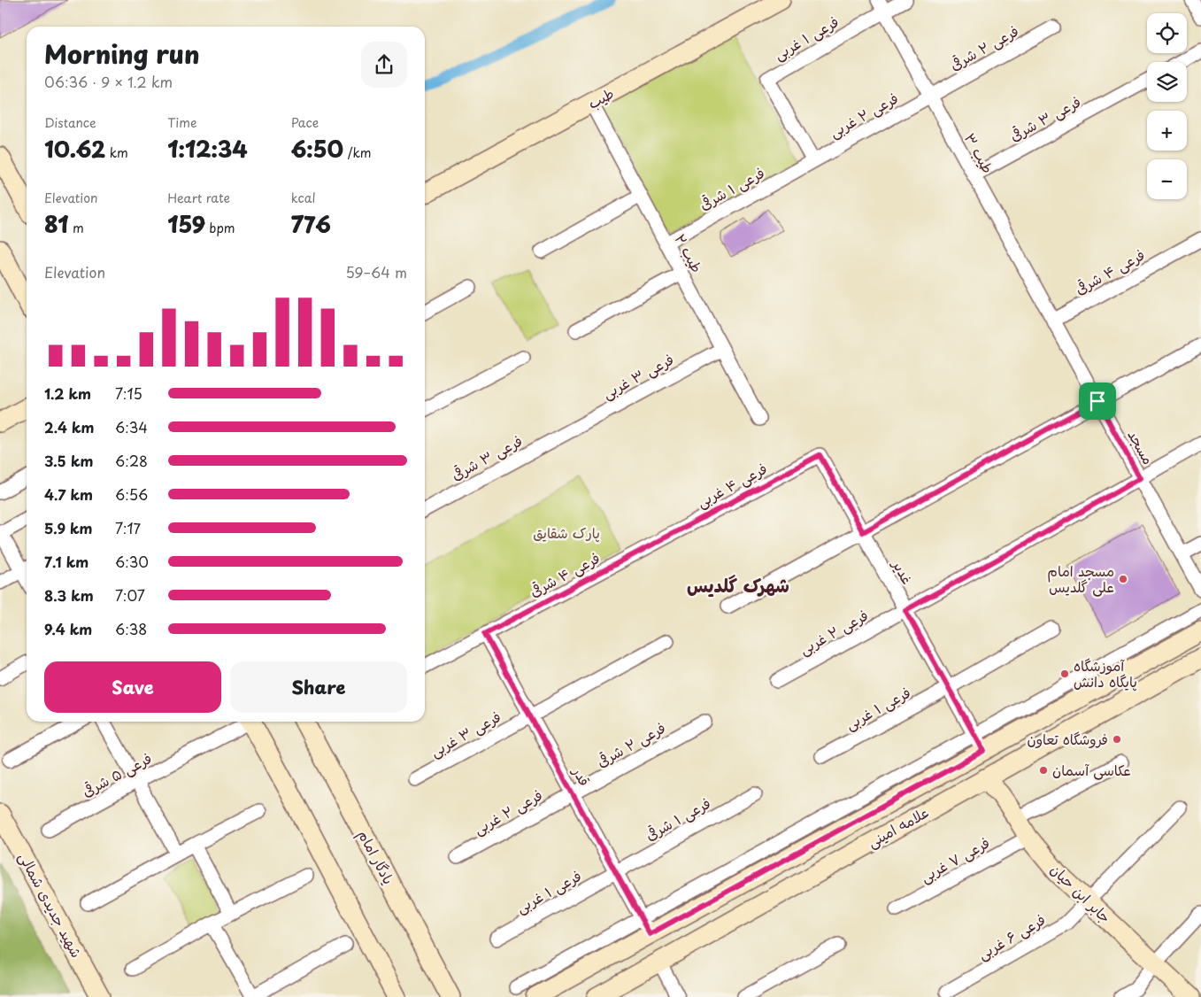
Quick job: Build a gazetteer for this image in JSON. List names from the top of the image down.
{
  "streets": {
    "main road": [
      "طیب",
      "علامه امینی",
      "یادگار امام",
      "جابر ابن حیان",
      "شهید جدیدی شمالی"
    ],
    "street": [
      "فرعی ۱ غربی",
      "فرعی ۲ شرقی",
      "فرعی ۲ غربی",
      "فرعی ۳ شرقی",
      "طیب ۳",
      "فرعی ۱ شرقی",
      "طیب ۲",
      "فرعی ۴ شرقی",
      "فرعی ۳ غربی",
      "مسجد",
      "فرعی ۴ غربی",
      "غدیر",
      "فرعی ۵ شرقی",
      "قدر",
      "فرعی ۷ غربی",
      "فرعی ۶ غربی"
    ]
  },
  "crossings": [
    ["فرعی ۱ غربی", "فرعی ۲ غربی"],
    ["فرعی ۱ غربی", "طیب ۳"],
    ["فرعی ۱ غربی", "فرعی ۱ شرقی"],
    ["فرعی ۱ غربی", "غدیر"],
    ["فرعی ۱ غربی", "قدر"],
    ["فرعی ۲ شرقی", "فرعی ۲ غربی"],
    ["فرعی ۲ شرقی", "طیب ۳"],
    ["فرعی ۲ شرقی", "قدر"],
    ["طیب", "طیب ۲"],
    ["فرعی ۲ غربی", "طیب ۳"],
    ["فرعی ۲ غربی", "فرعی ۱ شرقی"],
    ["فرعی ۲ غربی", "غدیر"],
    ["فرعی ۲ غربی", "قدر"],
    ["فرعی ۳ شرقی", "طیب ۳"],
    ["فرعی ۳ شرقی", "فرعی ۳ غربی"],
    ["طیب ۳", "فرعی ۴ شرقی"],
    ["طیب ۳", "مسجد"],
    ["فرعی ۱ شرقی", "طیب ۲"],
    ["فرعی ۱ شرقی", "قدر"],
    ["طیب ۲", "فرعی ۳ غربی"],
    ["فرعی ۴ شرقی", "مسجد"],
    ["فرعی ۴ شرقی", "فرعی ۴ غربی"],
    ["فرعی ۴ شرقی", "قدر"],
    ["فرعی ۳ غربی", "قدر"],
    ["فرعی ۴ غربی", "غدیر"],
    ["غدیر", "علامه امینی"],
    ["قدر", "علامه امینی"],
    ["علامه امینی", "جابر ابن حیان"],
    ["فرعی ۷ غربی", "جابر ابن حیان"],
    ["جابر ابن حیان", "فرعی ۶ غربی"]
  ],
  "districts": ["شهرک گلدیس"],
  "parks": ["پارک شقایق"],
  "places": [
    "مسجد امام علی گلدیس",
    "آموزشگاه پایگاه دانش",
    "فروشگاه تعاون",
    "عکاسی آسمان"
  ],
  "page": {
    "map_buttons": ["+", "−"],
    "heading": ["Morning run", "06:36 · 9 × 1.2 km"],
    "stats": [
      ["Distance", "10.62 km"],
      ["Time", "1:12:34"],
      ["Pace", "6:50 /km"],
      ["Elevation", "81 m"],
      ["Heart rate", "159 bpm"],
      ["kcal", "776"]
    ],
    "chart": ["Elevation", "59–64 m"],
    "list": [
      {
        "name": "1.2 km",
        "note": "7:15"
      },
      {
        "name": "2.4 km",
        "note": "6:34"
      },
      {
        "name": "3.5 km",
        "note": "6:28"
      },
      {
        "name": "4.7 km",
        "note": "6:56"
      },
      {
        "name": "5.9 km",
        "note": "7:17"
      },
      {
        "name": "7.1 km",
        "note": "6:30"
      },
      {
        "name": "8.3 km",
        "note": "7:07"
      },
      {
        "name": "9.4 km",
        "note": "6:38"
      }
    ],
    "buttons": ["Save", "Share"]
  }
}
